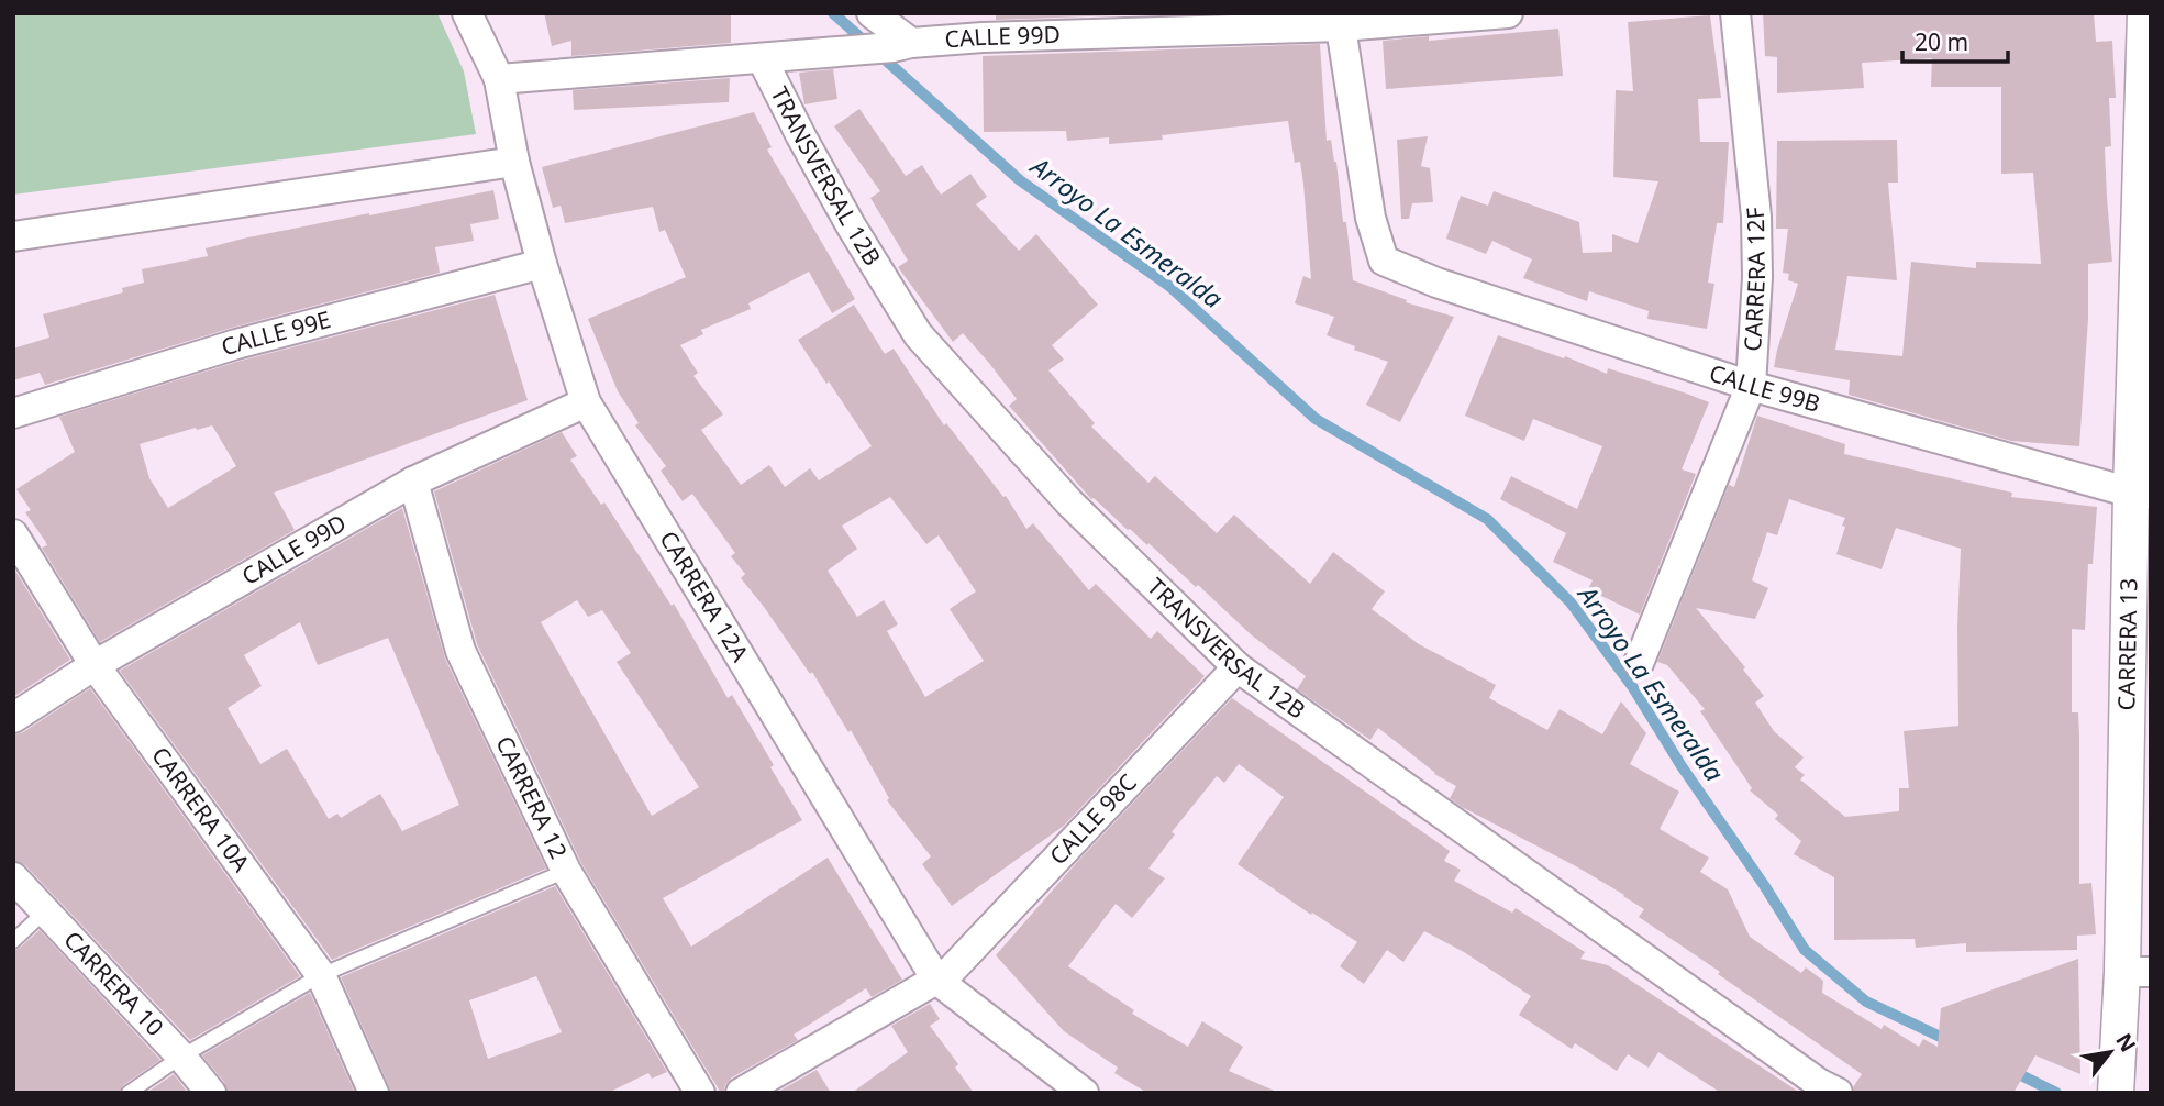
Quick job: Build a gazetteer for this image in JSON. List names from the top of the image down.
{
  "streets": {
    "street": [
      "CALLE 99D",
      "TRANSVERSAL 12B",
      "CARRERA 12F",
      "CALLE 99E",
      "CALLE 99B",
      "CARRERA 12A",
      "CARRERA 13",
      "CARRERA 12",
      "CARRERA 10A",
      "CALLE 98C",
      "CARRERA 10"
    ]
  },
  "crossings": [
    ["CALLE 99D", "TRANSVERSAL 12B"],
    ["CALLE 99D", "CALLE 99B"],
    ["CALLE 99D", "CARRERA 12A"],
    ["CALLE 99D", "CARRERA 12"],
    ["CALLE 99D", "CARRERA 10A"],
    ["TRANSVERSAL 12B", "CALLE 98C"],
    ["CARRERA 12F", "CALLE 99B"],
    ["CALLE 99E", "CARRERA 12A"],
    ["CALLE 99B", "CARRERA 13"],
    ["CARRERA 12A", "CALLE 98C"]
  ],
  "water": ["Arroyo La Esmeralda"],
  "scale_bar": "20 m",
  "north": "top right"
}
